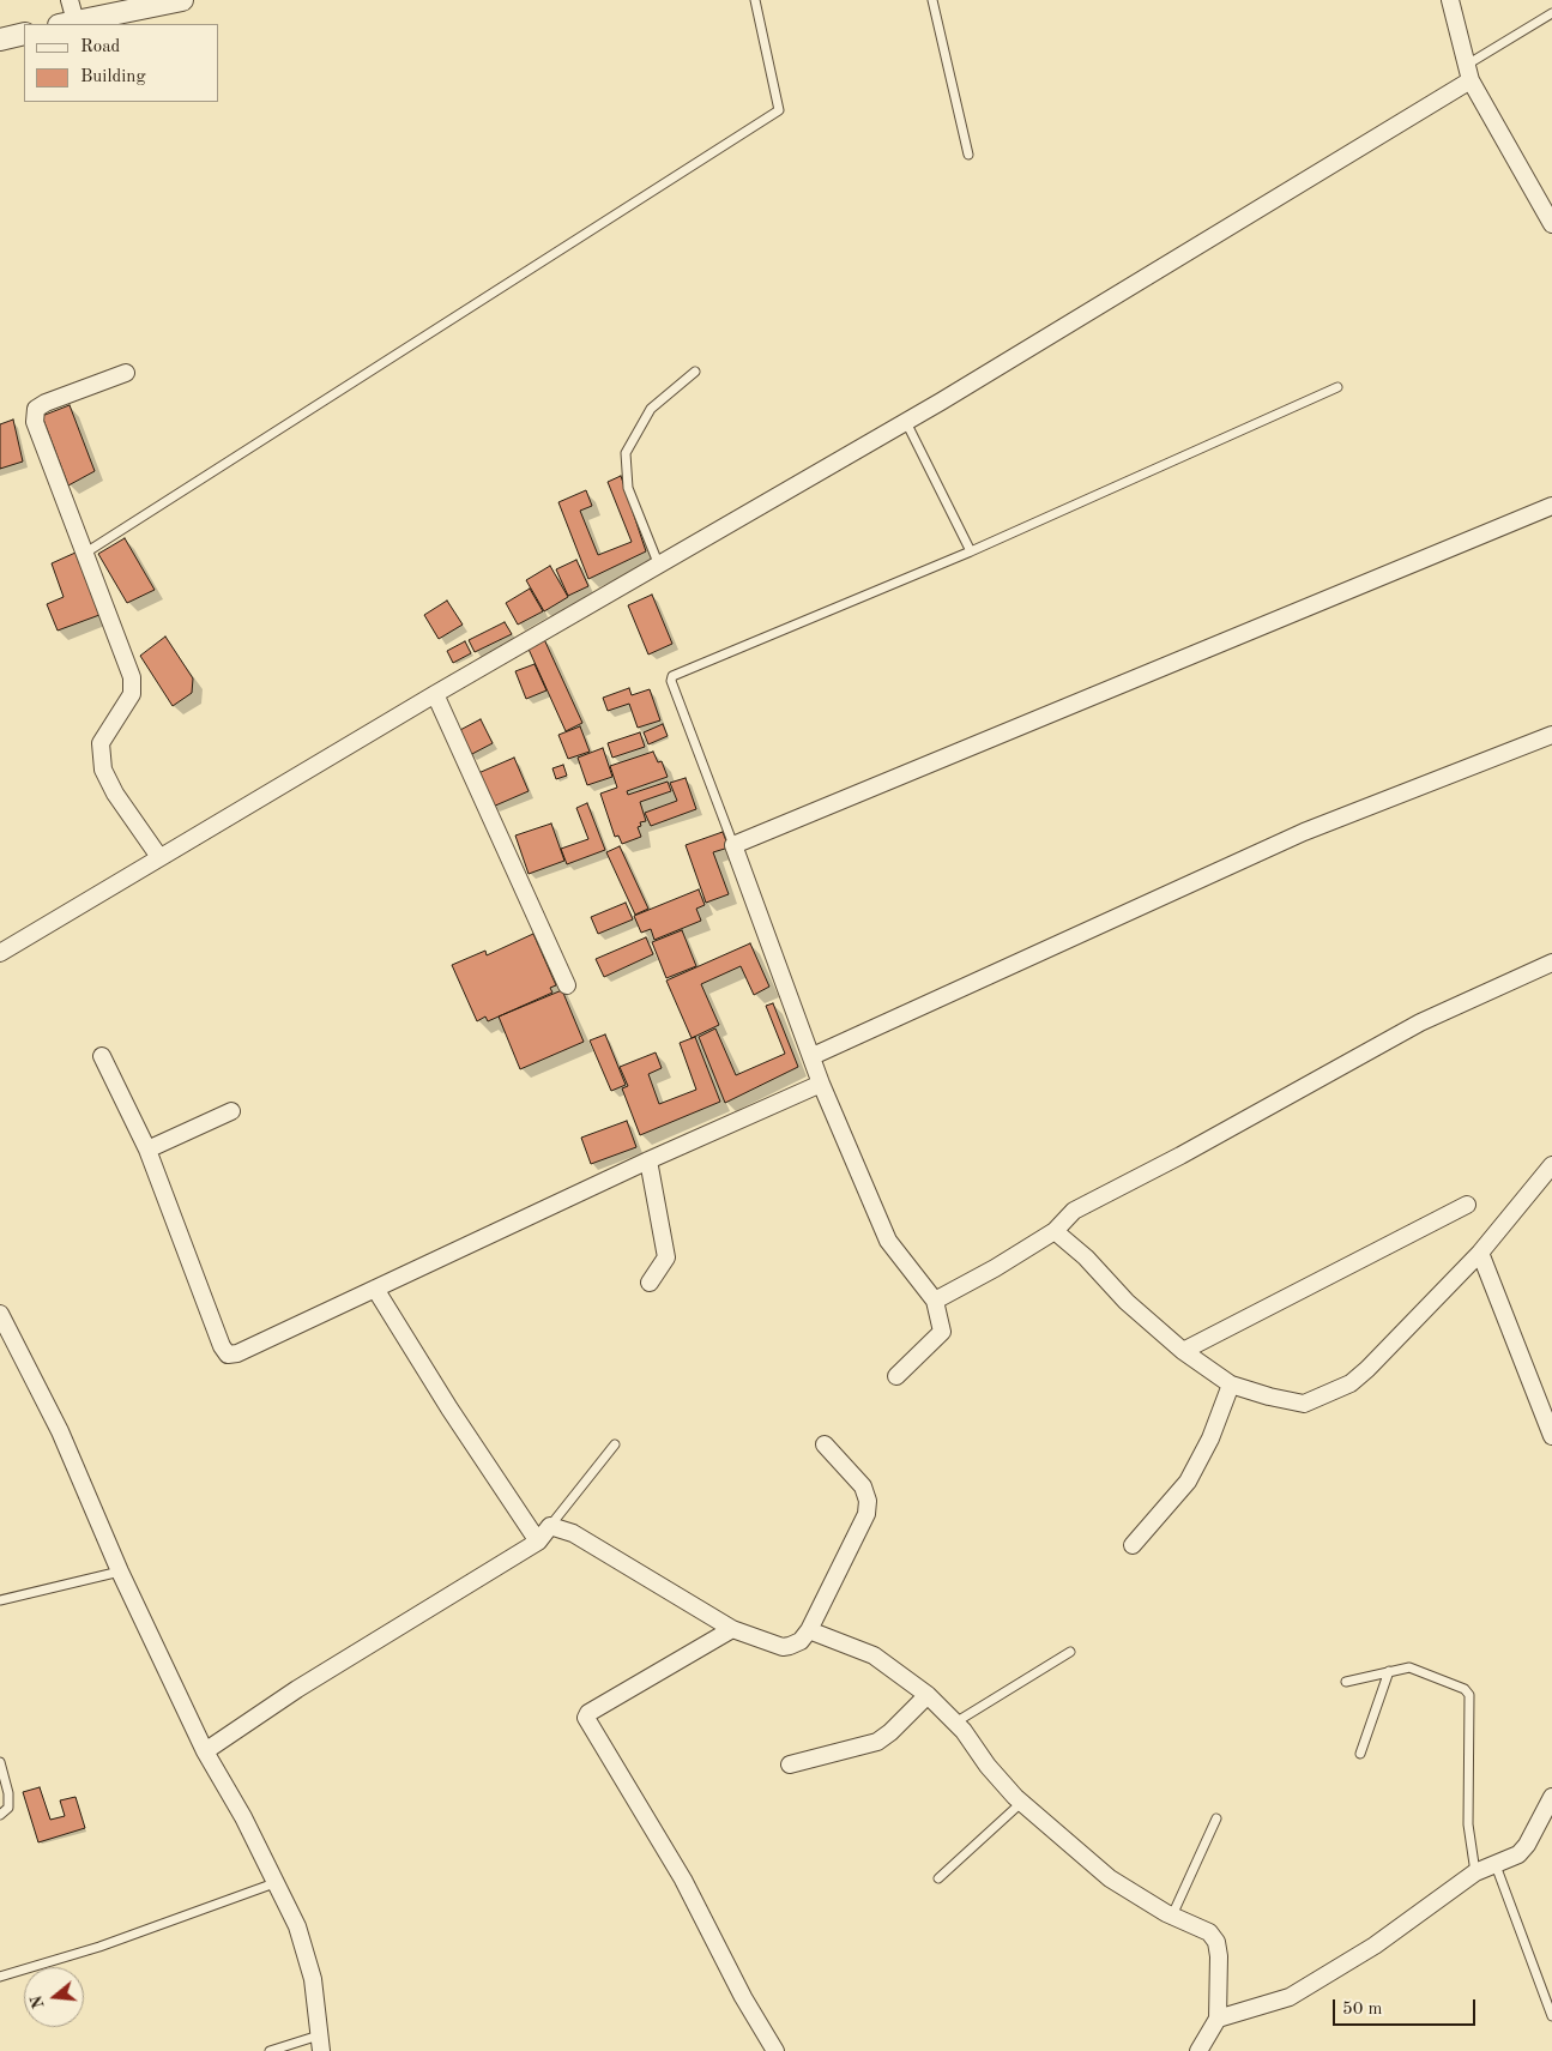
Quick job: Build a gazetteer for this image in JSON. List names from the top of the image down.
{
  "legend": ["Road", "Building"],
  "scale_bar": "50 m",
  "north": "left"
}
